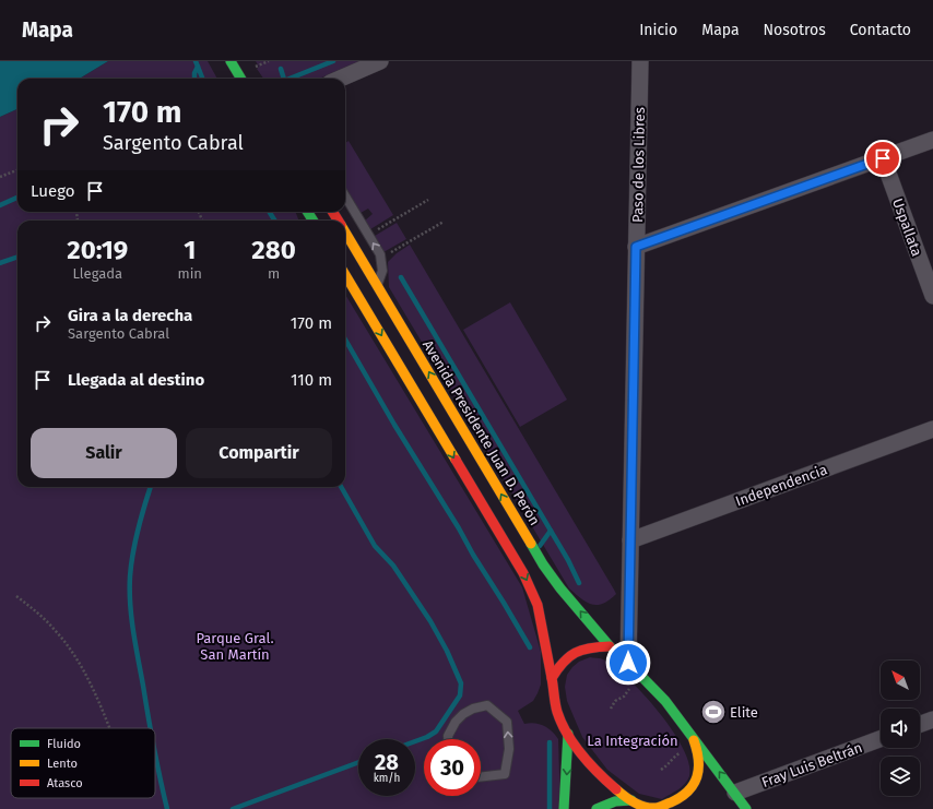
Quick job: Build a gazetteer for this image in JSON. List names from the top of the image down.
{
  "streets": {
    "main road": ["Avenida Presidente Juan D. Perón"],
    "street": [
      "Paso de los Libres",
      "Uspallata",
      "Independencia",
      "Fray Luis Beltrán"
    ]
  },
  "crossings": [
    ["Paso de los Libres", "Avenida Presidente Juan D. Perón"],
    ["Paso de los Libres", "Independencia"],
    ["Avenida Presidente Juan D. Perón", "Fray Luis Beltrán"]
  ],
  "parks": ["Parque Gral. San Martín", "La Integración"],
  "places": {
    "sports": ["Elite"]
  },
  "legend": ["Fluido", "Lento", "Atasco"],
  "north": "top left",
  "page": {
    "header": "Mapa",
    "nav": [
      "Inicio",
      "Mapa",
      "Nosotros",
      "Contacto"
    ],
    "turn": ["170 m", "Sargento Cabral"],
    "then": "Luego",
    "eta": [
      "20:19",
      "Llegada",
      "1",
      "min",
      "280",
      "m"
    ],
    "list": [
      {
        "name": "Gira a la derecha",
        "note": "Sargento Cabral",
        "value": "170 m"
      },
      {
        "name": "Llegada al destino",
        "value": "110 m"
      }
    ],
    "buttons": ["Salir", "Compartir"],
    "speed": "28 km/h",
    "limit": "30"
  }
}
